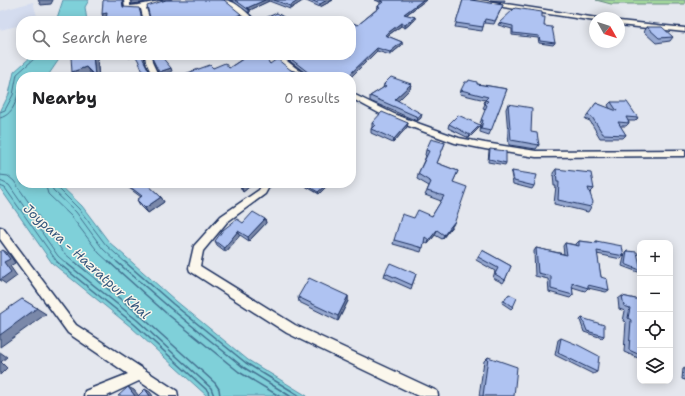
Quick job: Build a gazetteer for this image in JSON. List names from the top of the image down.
{
  "water": ["Joypara - Hazratpur Khal"],
  "north": "bottom right",
  "page": {
    "search": "Search here",
    "heading": ["Nearby", "0 results"],
    "map_buttons": ["+", "−"]
  }
}
